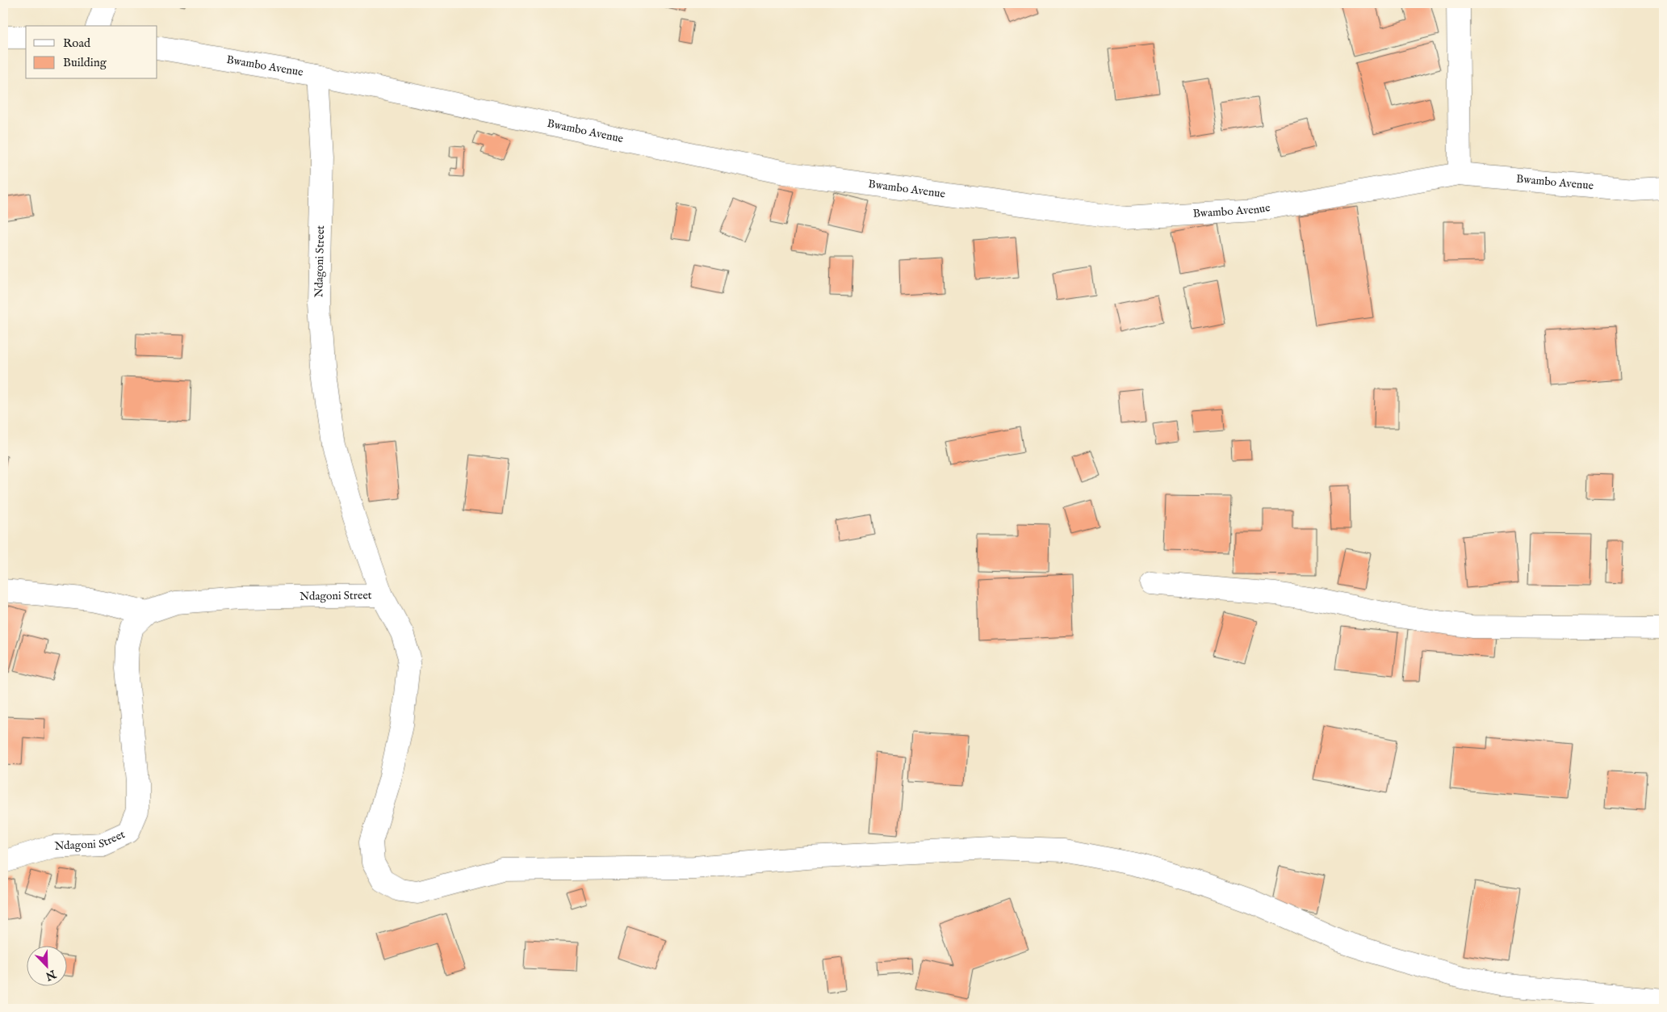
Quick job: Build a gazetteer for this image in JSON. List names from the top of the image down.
{
  "streets": {
    "street": ["Bwambo Avenue", "Ndagoni Street"]
  },
  "crossings": [
    ["Bwambo Avenue", "Ndagoni Street"]
  ],
  "legend": ["Road", "Building"],
  "north": "bottom right"
}
